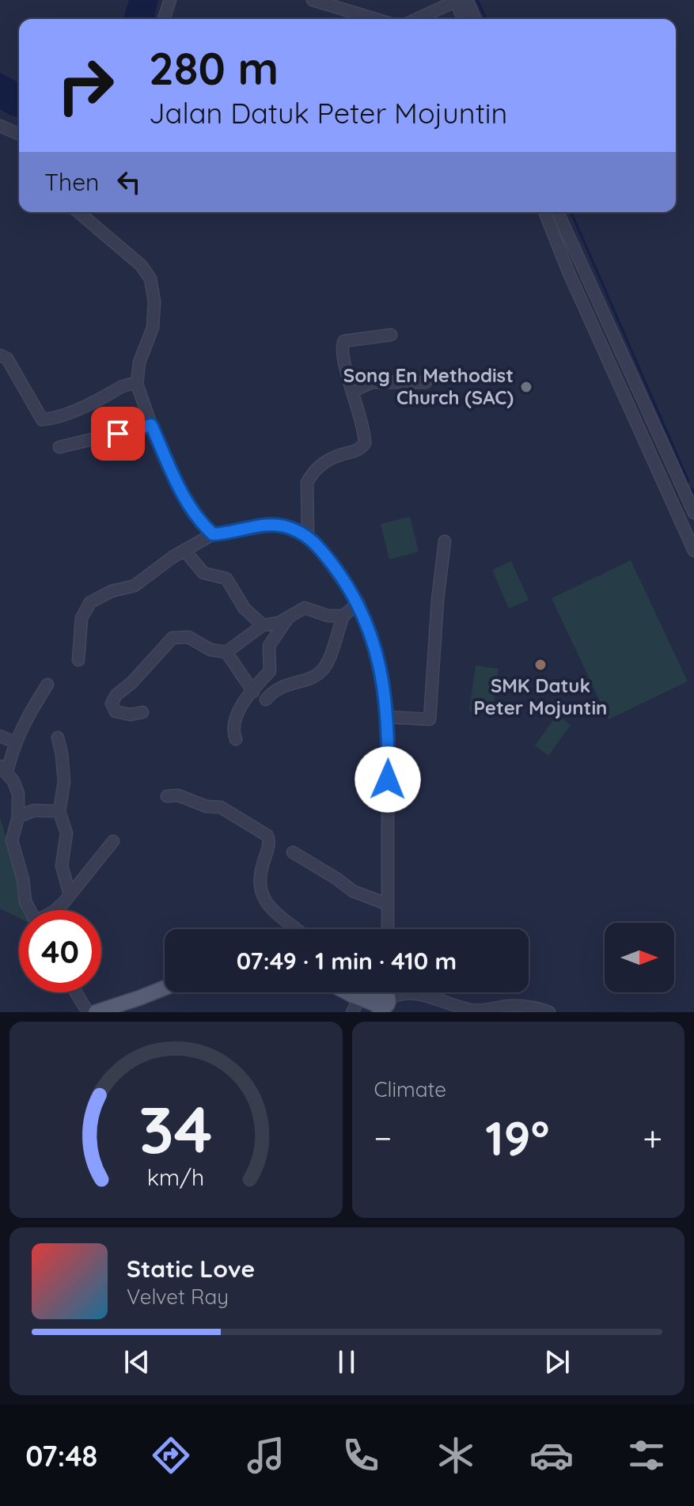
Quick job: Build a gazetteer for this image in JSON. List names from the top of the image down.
{
  "places": ["Song En Methodist Church (SAC)", "SMK Datuk Peter Mojuntin"],
  "north": "right",
  "page": {
    "turn": ["280 m", "Jalan Datuk Peter Mojuntin"],
    "then": "Then",
    "limit": "40",
    "trip": "07:49 · 1 min · 410 m",
    "tile": "Climate",
    "heat": ["−", "19°", "+"],
    "song": ["Static Love", "Velvet Ray"],
    "tabs": "07:48",
    "gauge": ["34", "km/h"]
  }
}
